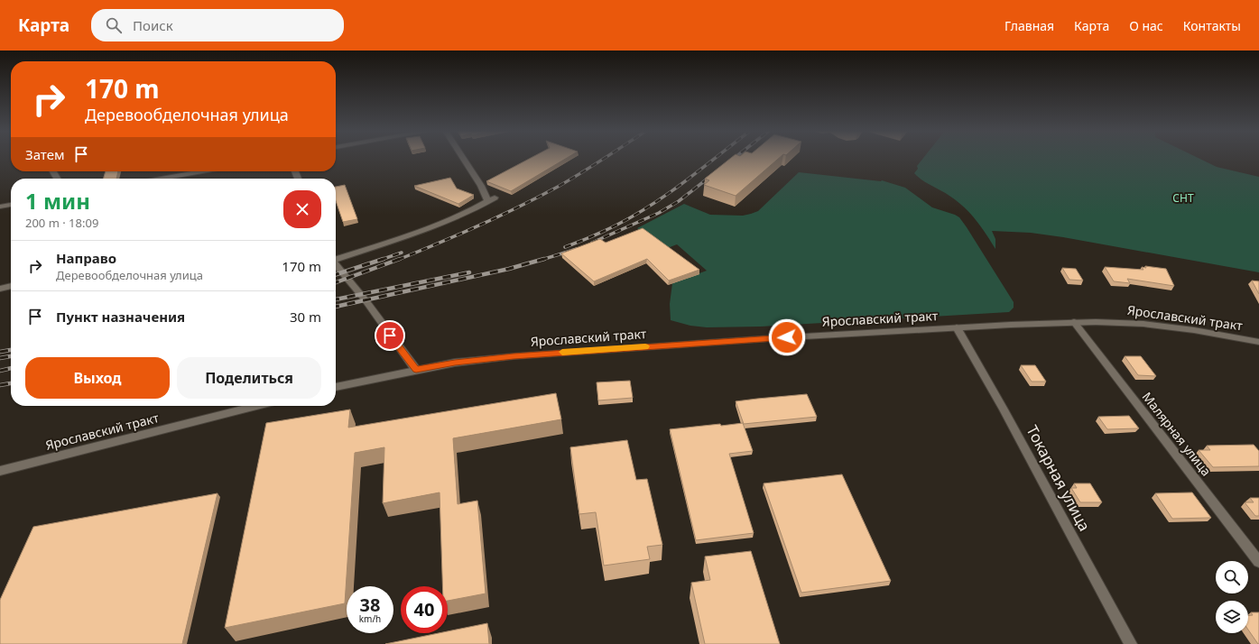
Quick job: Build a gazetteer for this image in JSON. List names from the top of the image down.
{
  "streets": {
    "street": ["Ярославский тракт", "Малярная улица", "Токарная улица"]
  },
  "crossings": [
    ["Ярославский тракт", "Малярная улица"],
    ["Ярославский тракт", "Токарная улица"]
  ],
  "parks": ["СНТ"],
  "page": {
    "header": "Карта",
    "search": "Поиск",
    "nav": [
      "Главная",
      "Карта",
      "О нас",
      "Контакты"
    ],
    "turn": ["170 m", "Деревообделочная улица"],
    "then": "Затем",
    "heading": ["1 мин", "200 m · 18:09"],
    "list": [
      {
        "name": "Направо",
        "note": "Деревообделочная улица",
        "value": "170 m"
      },
      {
        "name": "Пункт назначения",
        "value": "30 m"
      }
    ],
    "buttons": ["Выход", "Поделиться"],
    "speed": "38 km/h",
    "limit": "40"
  }
}
